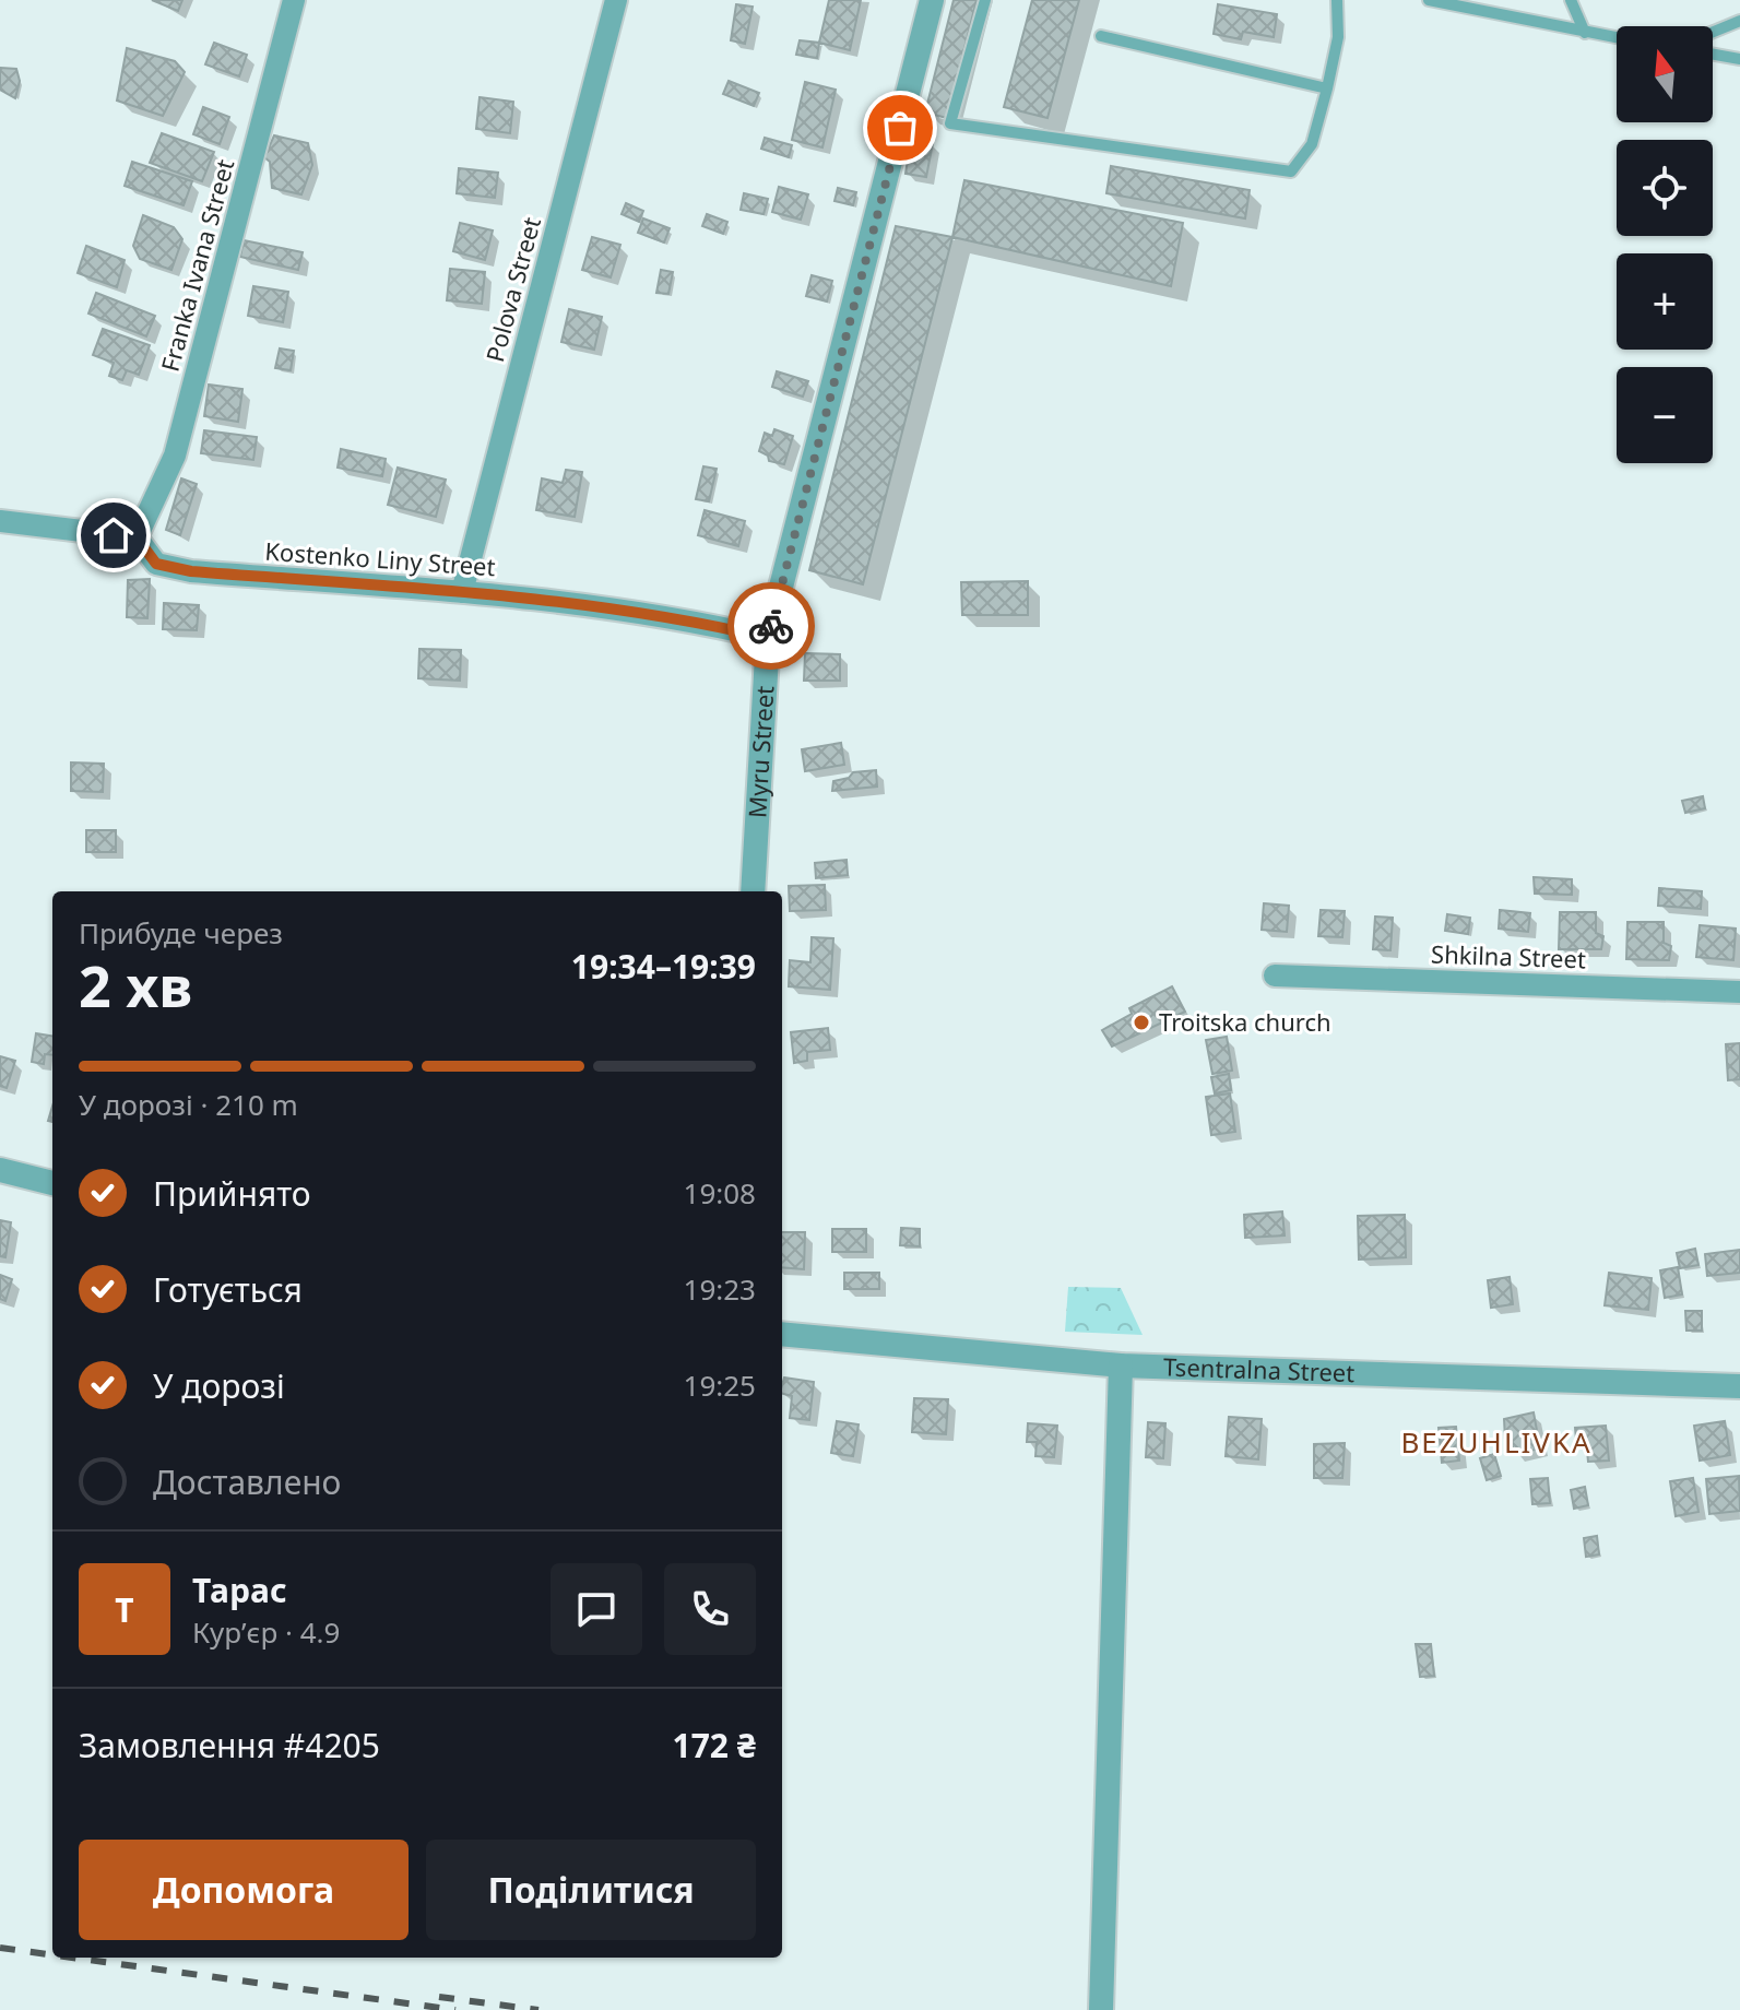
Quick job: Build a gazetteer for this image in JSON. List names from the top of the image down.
{
  "streets": {
    "street": [
      "Franka Ivana Street",
      "Polova Street",
      "Kostenko Liny Street",
      "Myru Street",
      "Shkilna Street",
      "Tsentralna Street"
    ]
  },
  "crossings": [
    ["Franka Ivana Street", "Kostenko Liny Street"],
    ["Polova Street", "Kostenko Liny Street"],
    ["Kostenko Liny Street", "Myru Street"]
  ],
  "districts": ["BEZUHLIVKA"],
  "places": ["Troitska church"],
  "north": "top",
  "page": {
    "map_buttons": ["+", "−"],
    "heading": ["2 хв", "Прибуде через", "19:34–19:39"],
    "panel": [
      "Тарас",
      "Кур’єр · 4.9",
      "Замовлення #4205",
      "172 ₴"
    ],
    "bar": "У дорозі · 210 m",
    "list": [
      ["Прийнято", "19:08"],
      ["Готується", "19:23"],
      ["У дорозі", "19:25"],
      "Доставлено"
    ],
    "round": "Т",
    "buttons": ["Допомога", "Поділитися"]
  }
}
